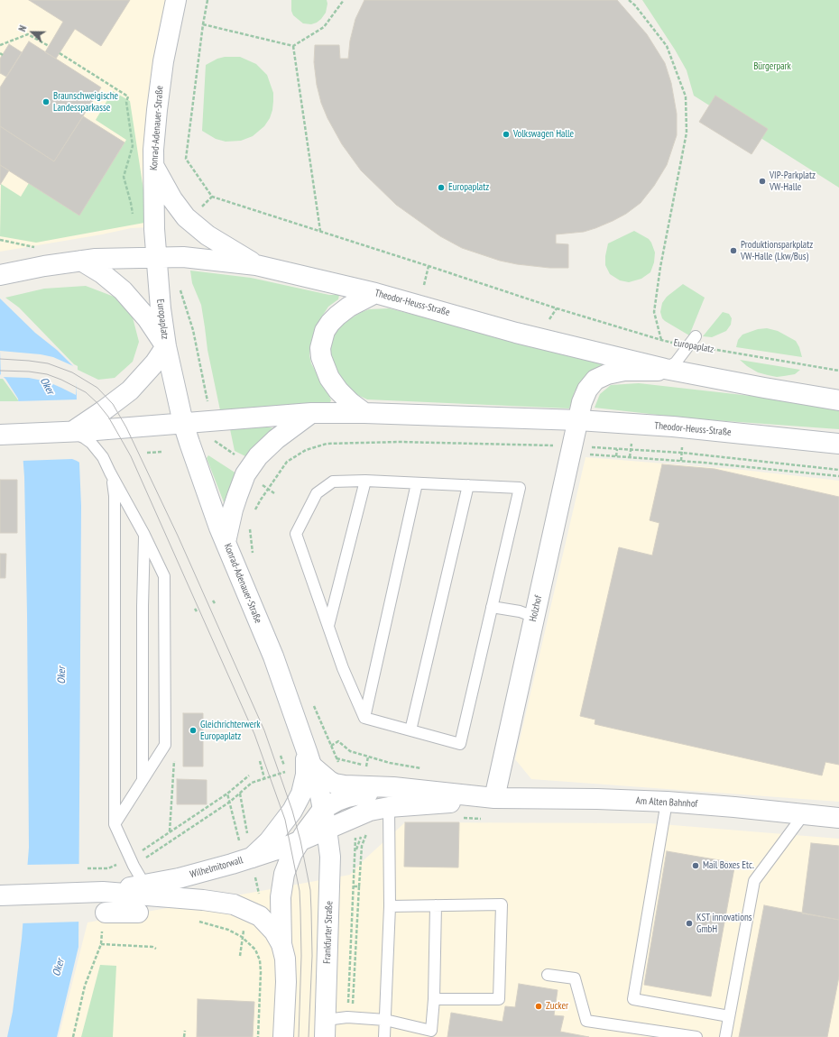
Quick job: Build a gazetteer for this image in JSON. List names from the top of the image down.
{
  "streets": {
    "main road": [
      "Konrad-Adenauer-Straße",
      "Theodor-Heuss-Straße",
      "Europaplatz",
      "Holzhof",
      "Am Alten Bahnhof",
      "Wilhelmitorwall",
      "Frankfurter Straße"
    ]
  },
  "crossings": [
    ["Konrad-Adenauer-Straße", "Theodor-Heuss-Straße"],
    ["Konrad-Adenauer-Straße", "Europaplatz"],
    ["Konrad-Adenauer-Straße", "Am Alten Bahnhof"],
    ["Konrad-Adenauer-Straße", "Wilhelmitorwall"],
    ["Konrad-Adenauer-Straße", "Frankfurter Straße"],
    ["Theodor-Heuss-Straße", "Europaplatz"],
    ["Theodor-Heuss-Straße", "Holzhof"],
    ["Holzhof", "Am Alten Bahnhof"],
    ["Am Alten Bahnhof", "Wilhelmitorwall"],
    ["Am Alten Bahnhof", "Frankfurter Straße"],
    ["Wilhelmitorwall", "Frankfurter Straße"]
  ],
  "water": ["Oker"],
  "parks": ["Bürgerpark"],
  "places": [
    "Braunschweigische Landessparkasse",
    "Volkswagen Halle",
    "VIP-Parkplatz VW-Halle",
    "Europaplatz",
    "Produktionsparkplatz VW-Halle (Lkw/Bus)",
    "Gleichrichterwerk Europaplatz",
    "Mail Boxes Etc.",
    "KST innovations GmbH",
    "Zucker"
  ],
  "north": "left"
}
